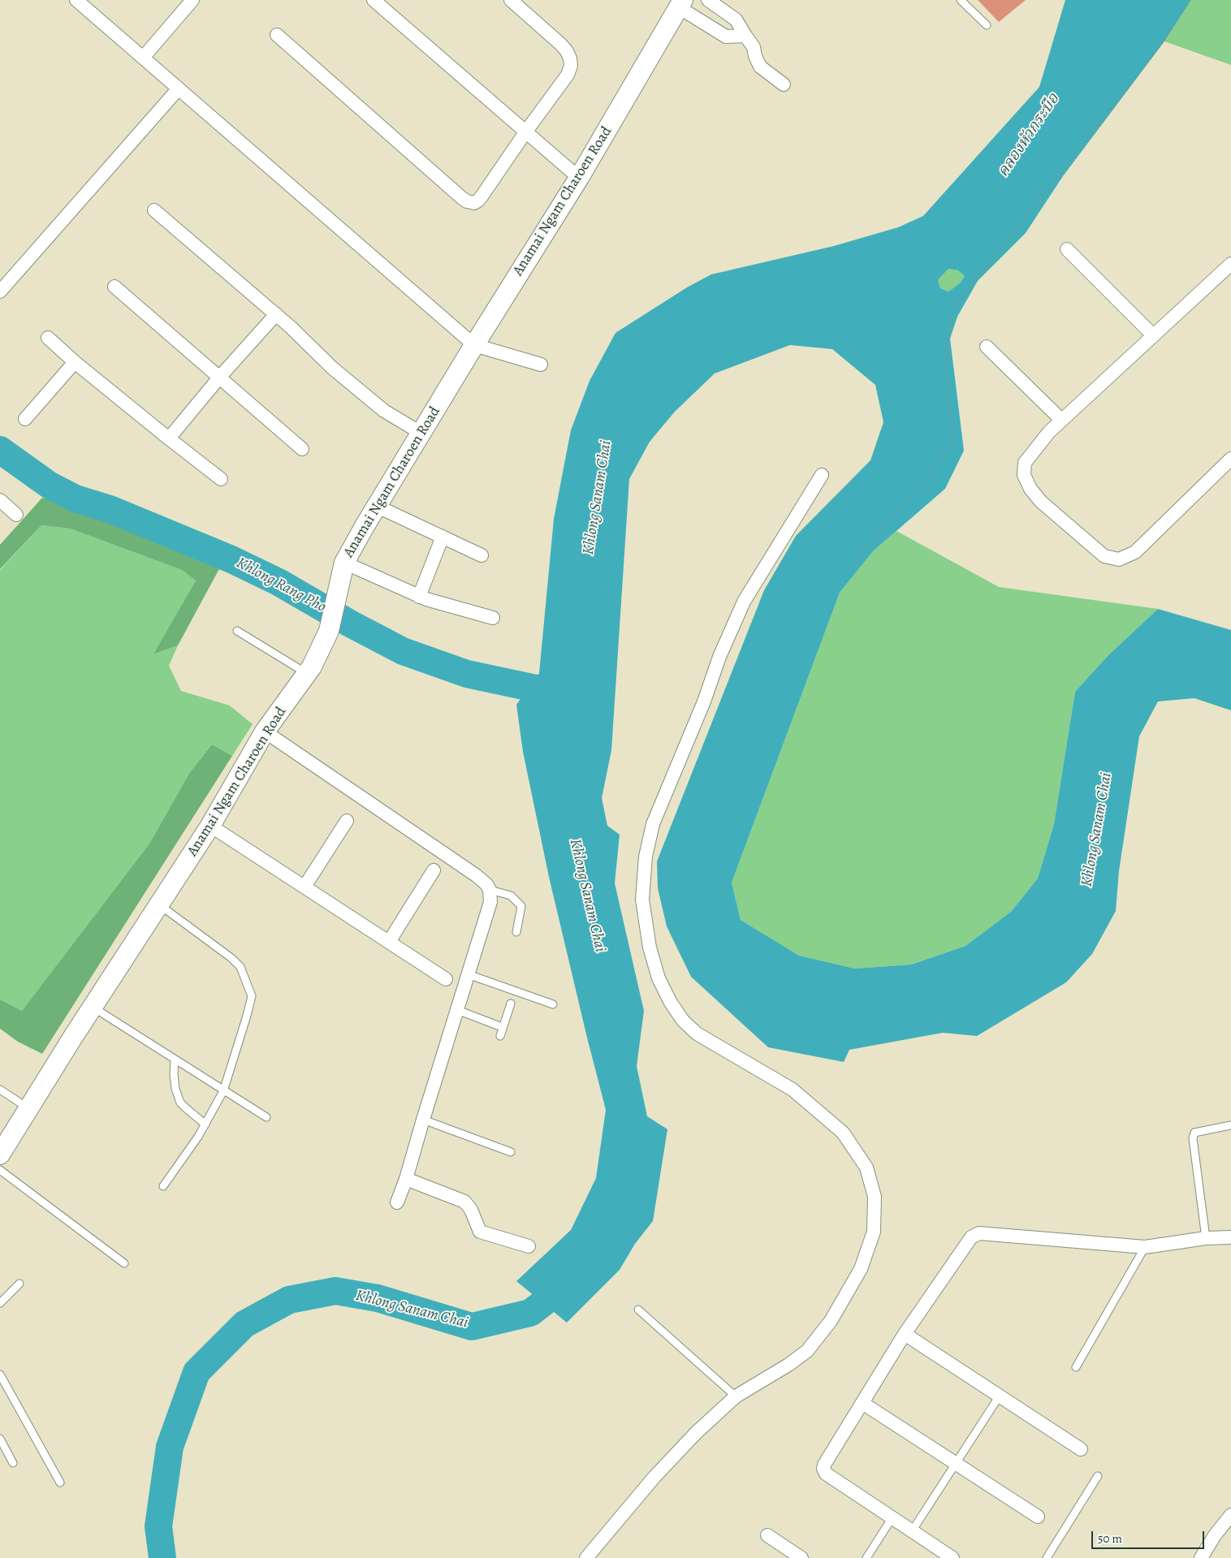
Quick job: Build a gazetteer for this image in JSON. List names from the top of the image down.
{
  "streets": {
    "street": ["Anamai Ngam Charoen Road"]
  },
  "water": ["คลองหัวกระบือ", "Khlong Sanam Chai", "Khlong Rang Pho"],
  "scale_bar": "50 m"
}
